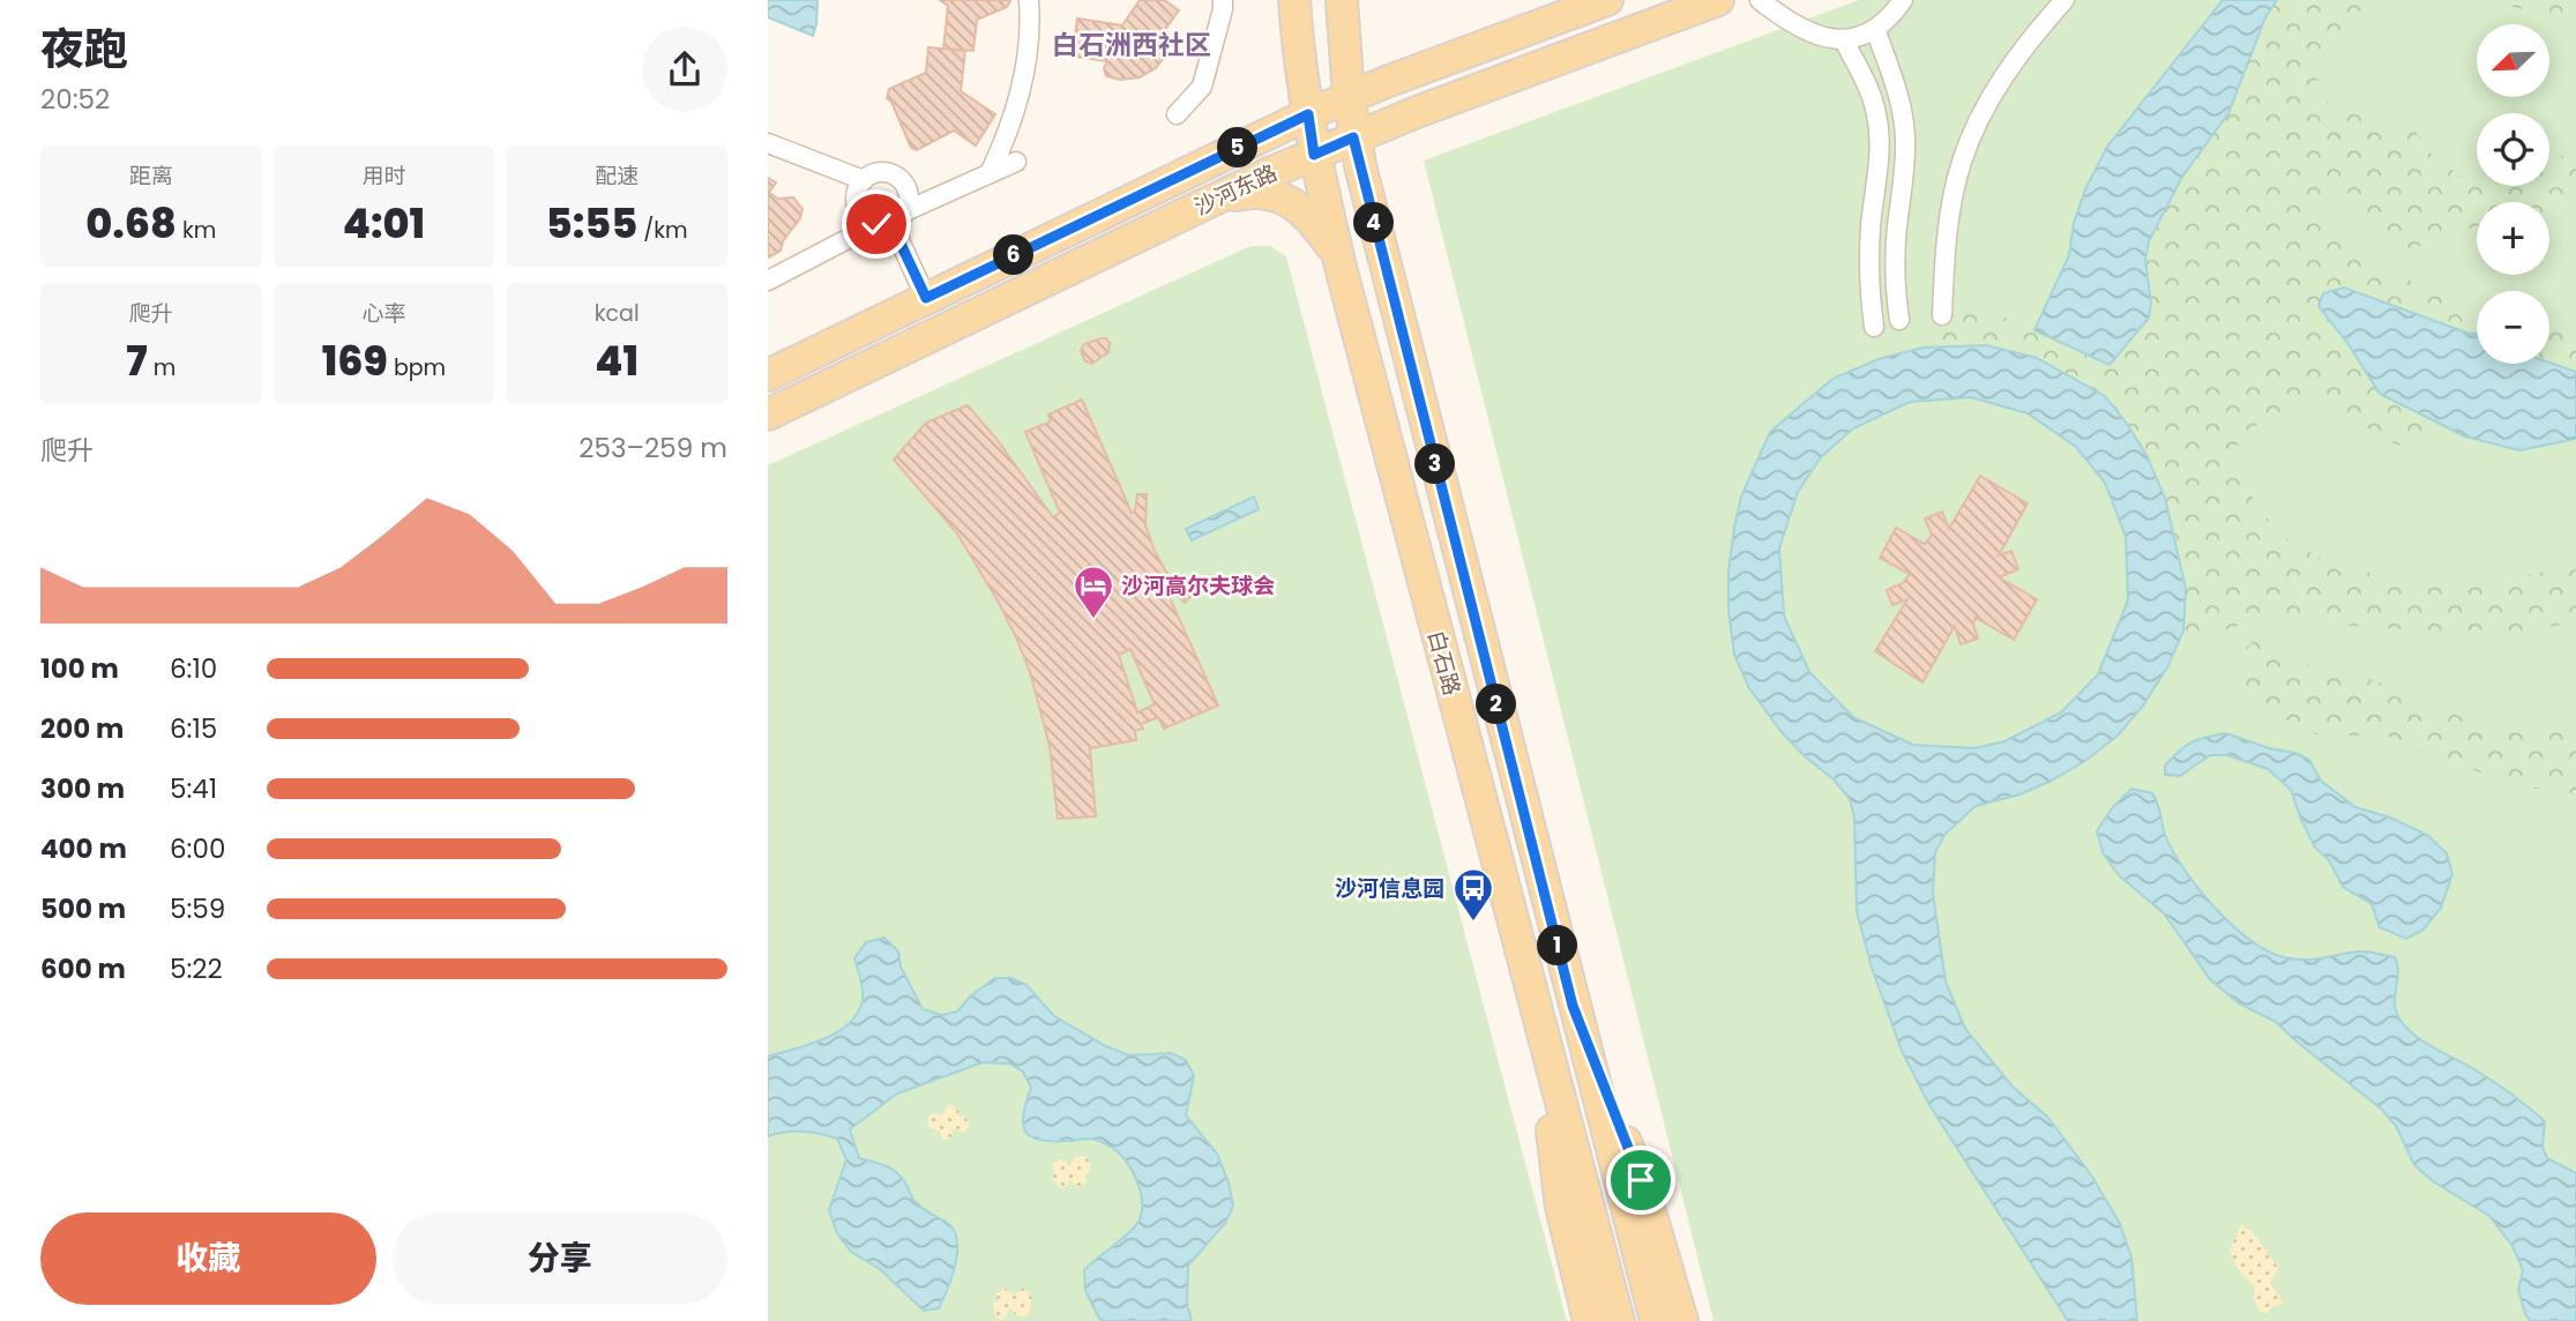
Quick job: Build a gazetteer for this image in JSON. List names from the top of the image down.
{
  "streets": {
    "main road": ["沙河东路", "白石路"]
  },
  "crossings": [
    ["沙河东路", "白石路"]
  ],
  "districts": ["白石洲西社区"],
  "places": {
    "hotel": ["沙河高尔夫球会"],
    "bus stop": ["沙河信息园"]
  },
  "north": "bottom left",
  "page": {
    "heading": ["夜跑", "20:52"],
    "map_buttons": ["+", "−"],
    "pins": [
      "5",
      "4",
      "6",
      "3",
      "2",
      "1"
    ],
    "stats": [
      ["距离", "0.68 km"],
      ["用时", "4:01"],
      ["配速", "5:55 /km"],
      ["爬升", "7 m"],
      ["心率", "169 bpm"],
      ["kcal", "41"]
    ],
    "chart": ["爬升", "253–259 m"],
    "list": [
      {
        "name": "100 m",
        "note": "6:10"
      },
      {
        "name": "200 m",
        "note": "6:15"
      },
      {
        "name": "300 m",
        "note": "5:41"
      },
      {
        "name": "400 m",
        "note": "6:00"
      },
      {
        "name": "500 m",
        "note": "5:59"
      },
      {
        "name": "600 m",
        "note": "5:22"
      }
    ],
    "buttons": ["收藏", "分享"]
  }
}
